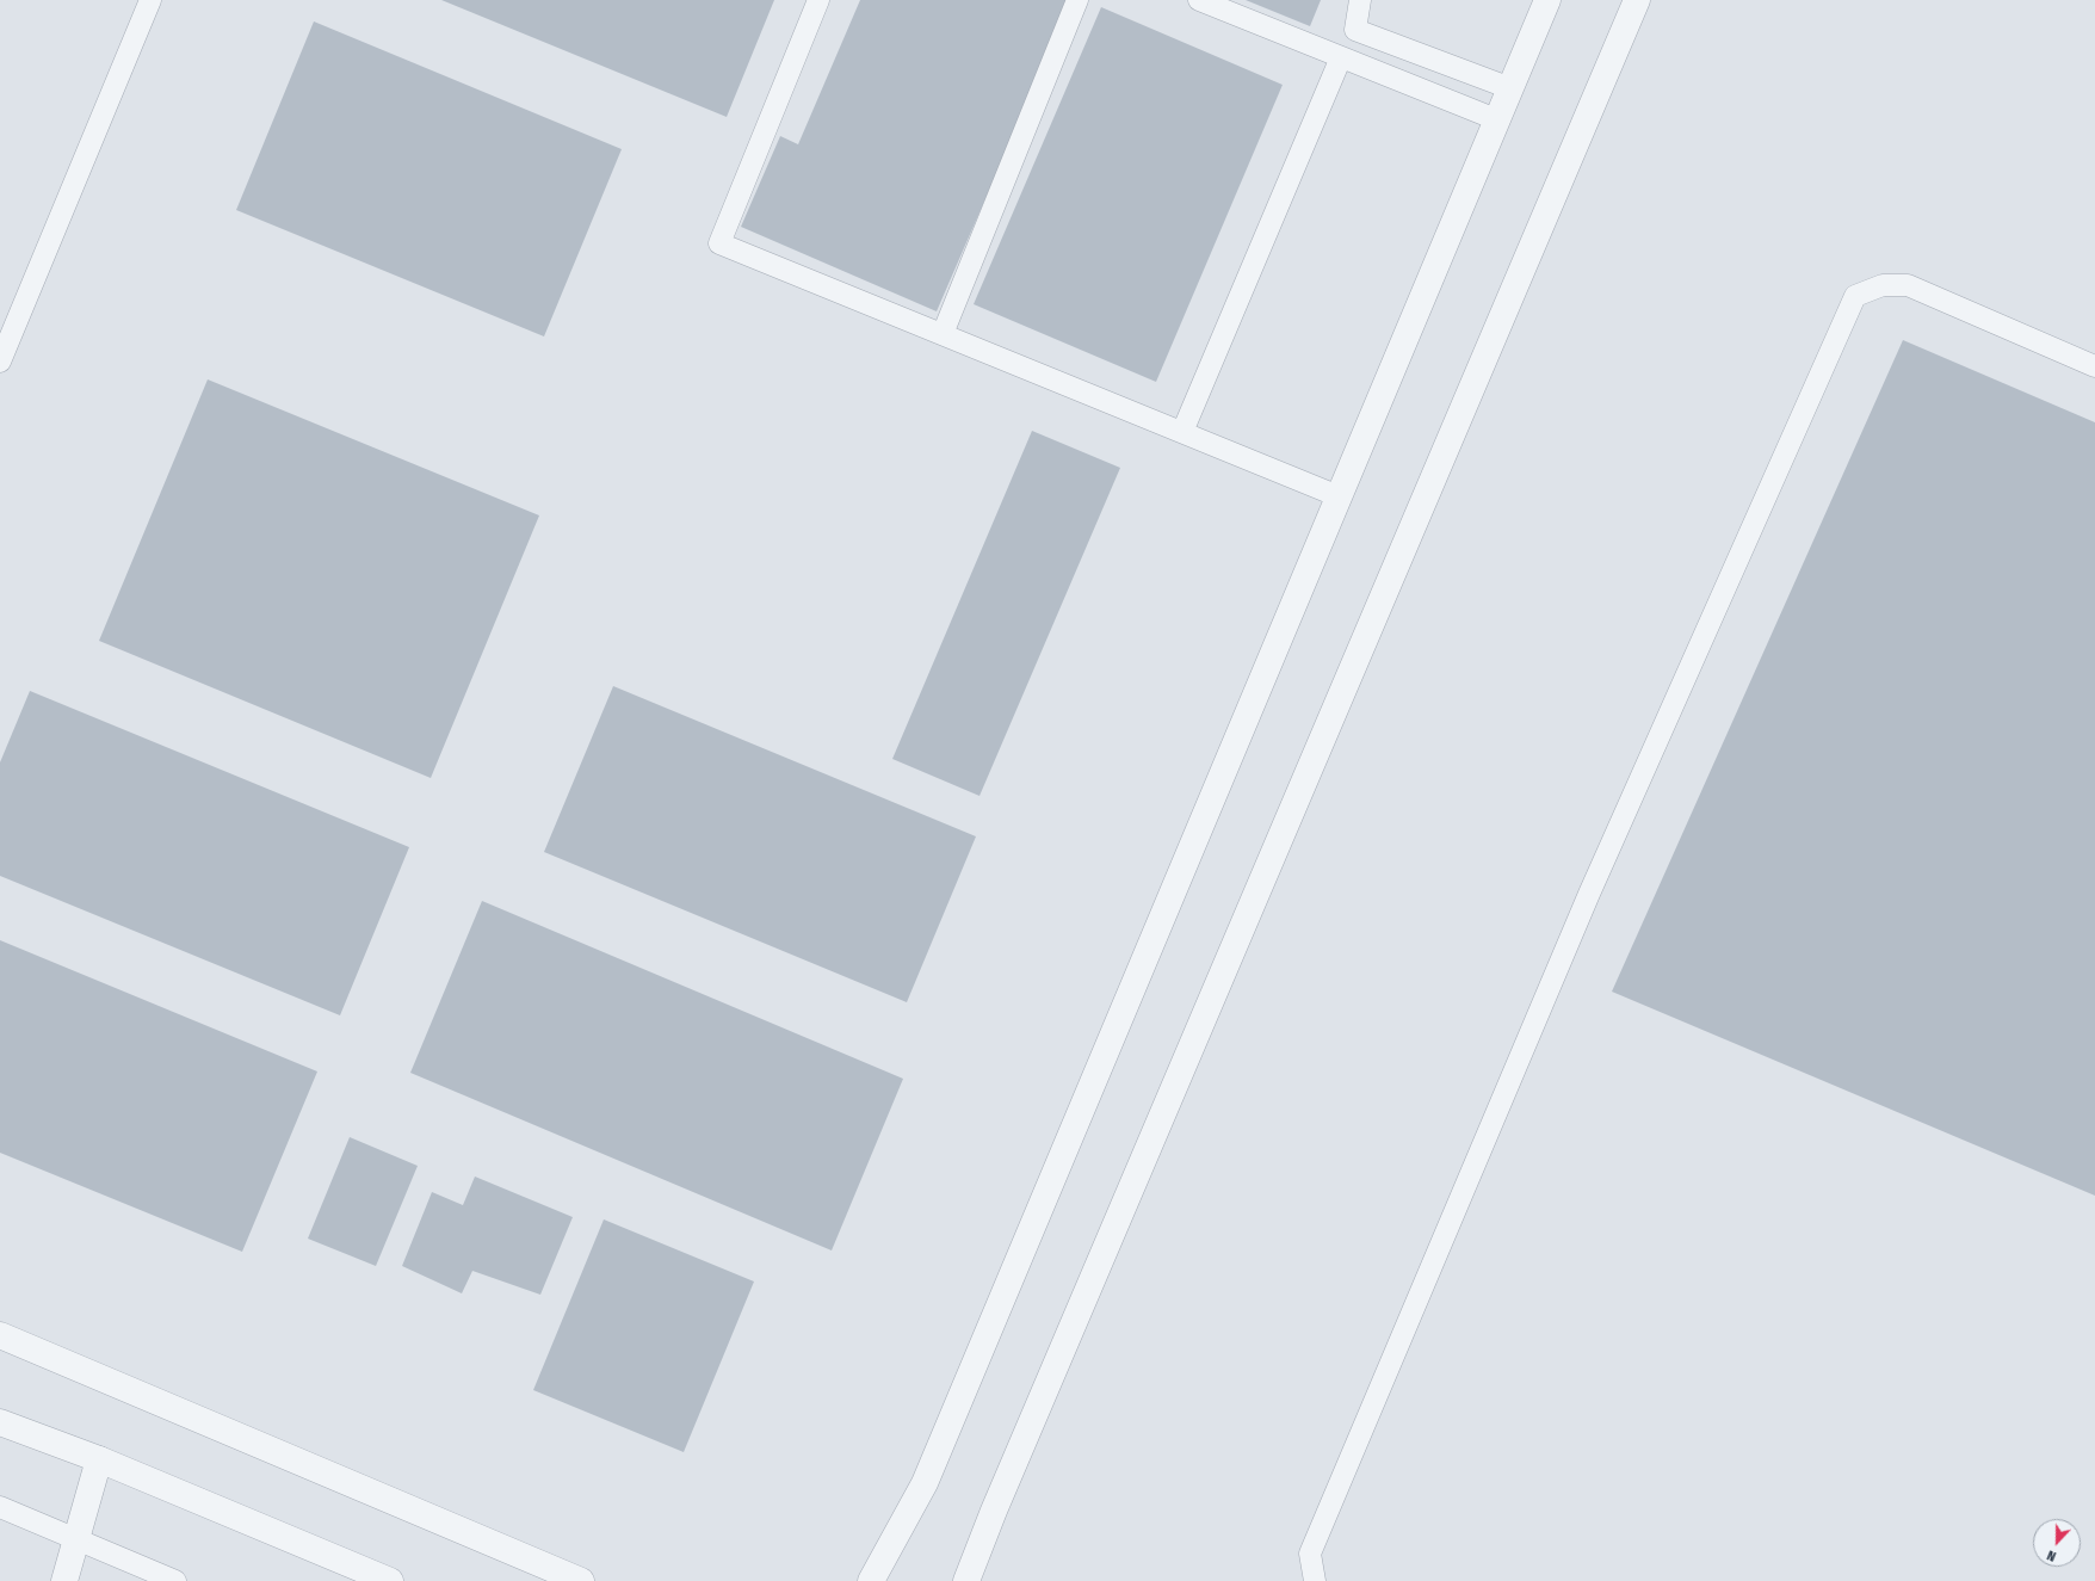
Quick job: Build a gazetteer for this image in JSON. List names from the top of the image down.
{
  "north": "bottom"
}
